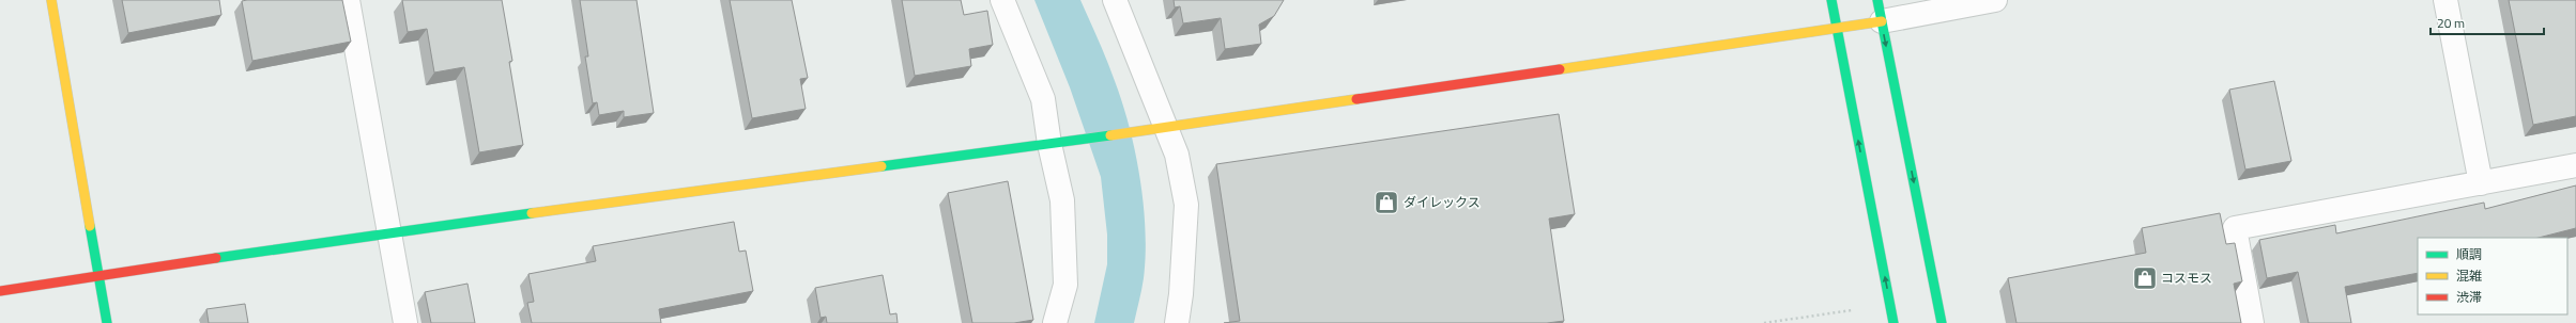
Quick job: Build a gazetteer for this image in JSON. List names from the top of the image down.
{
  "places": {
    "shop": ["ダイレックス", "コスモス"]
  },
  "legend": ["順調", "混雑", "渋滞"],
  "scale_bar": "20 m"
}
